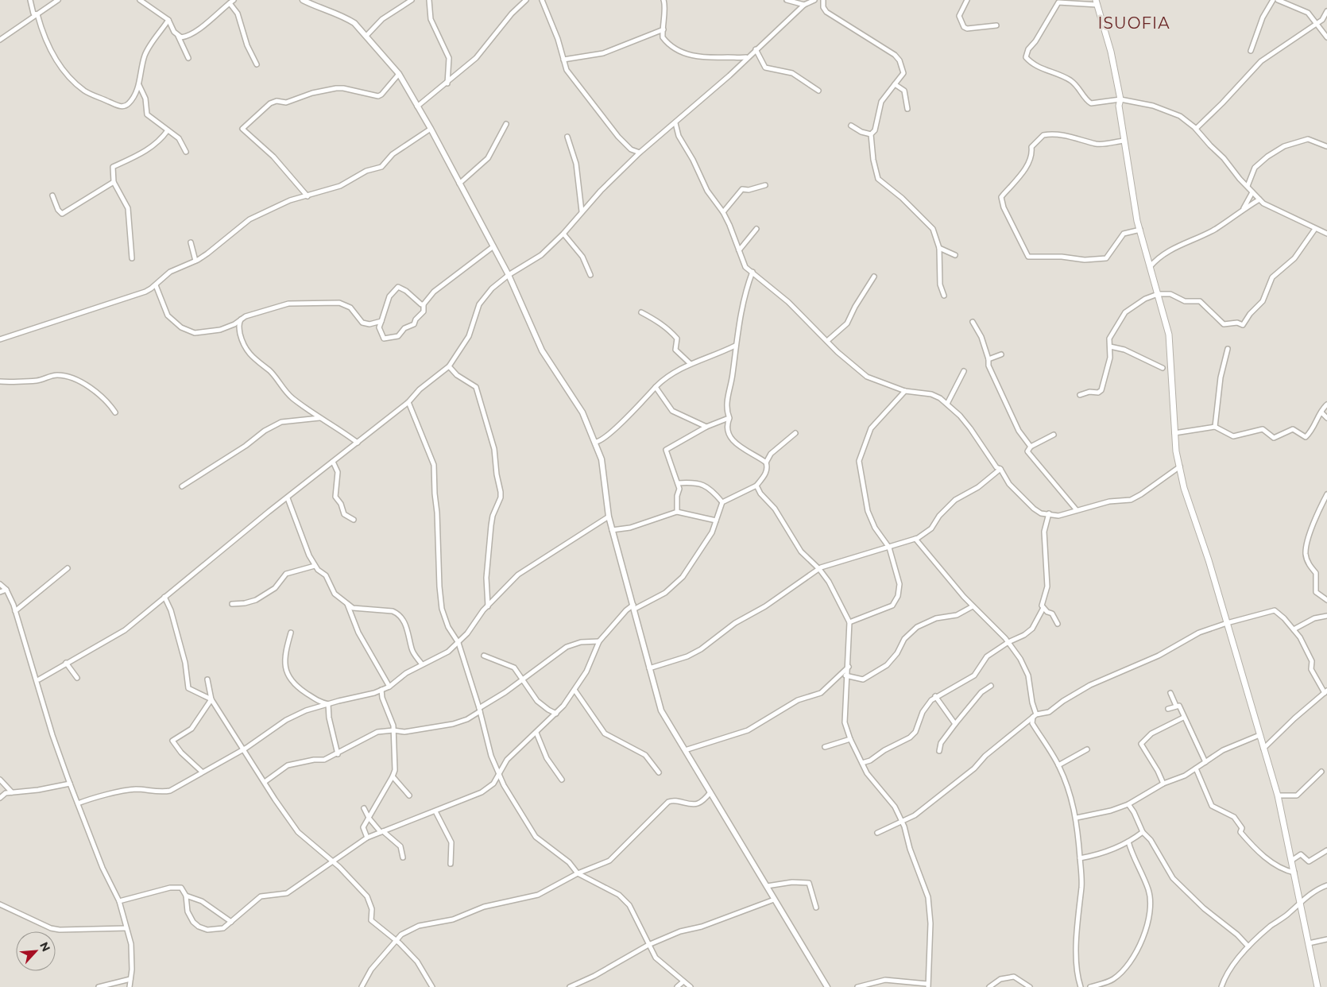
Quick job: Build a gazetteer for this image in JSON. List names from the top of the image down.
{
  "districts": ["ISUOFIA"],
  "north": "top right"
}
